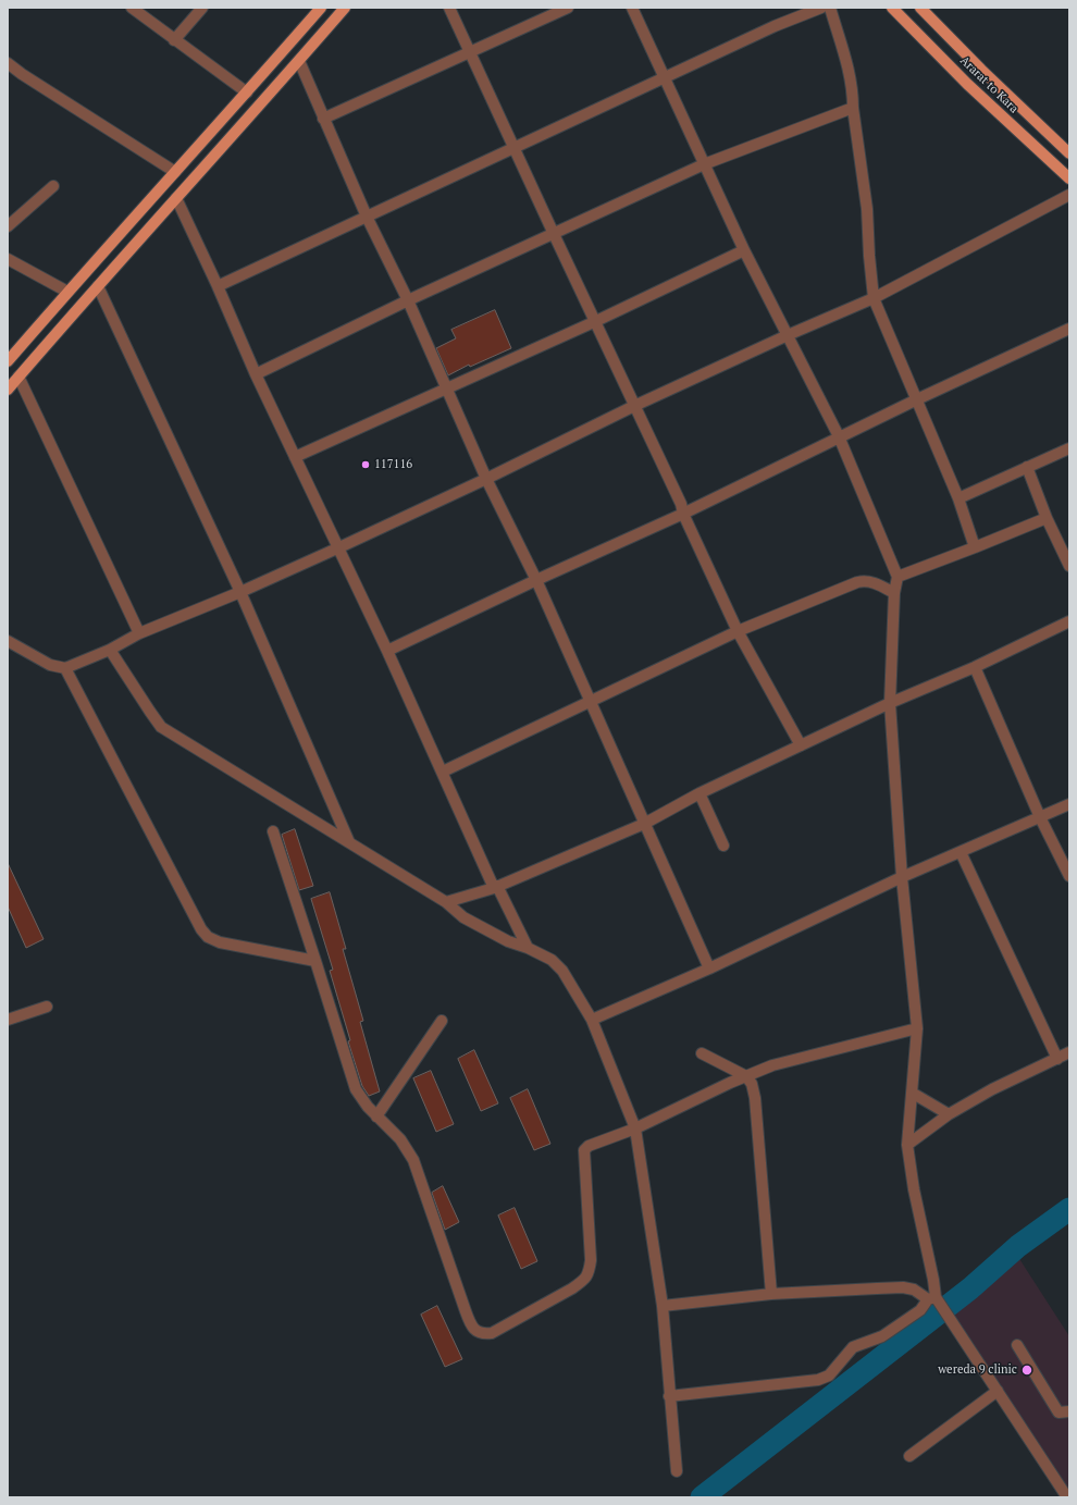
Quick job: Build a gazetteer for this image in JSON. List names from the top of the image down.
{
  "streets": {
    "main road": ["Ararat to Kara"]
  },
  "places": ["117116", "wereda 9 clinic"]
}
